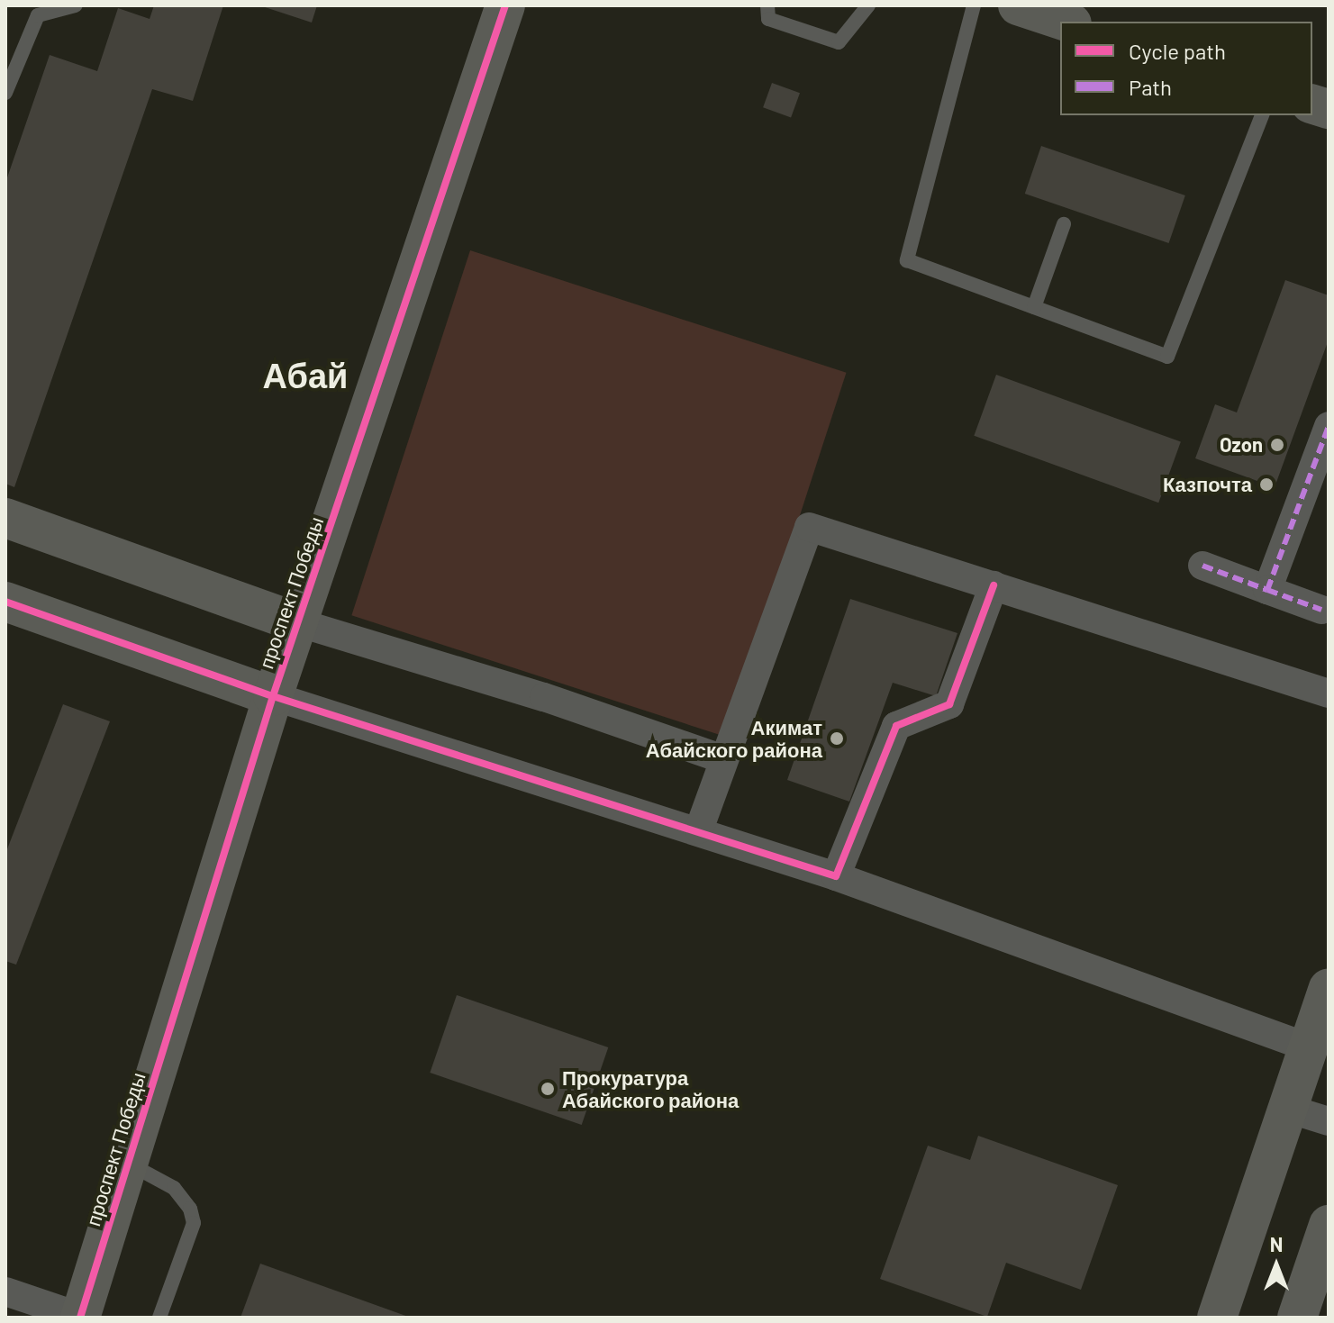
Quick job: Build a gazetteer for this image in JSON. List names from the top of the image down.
{
  "streets": {
    "street": ["проспект Победы"]
  },
  "districts": ["Абай"],
  "places": [
    "Ozon",
    "Казпочта",
    "Акимат Абайского района",
    "Прокуратура Абайского района"
  ],
  "legend": ["Cycle path", "Path"],
  "north": "top"
}
